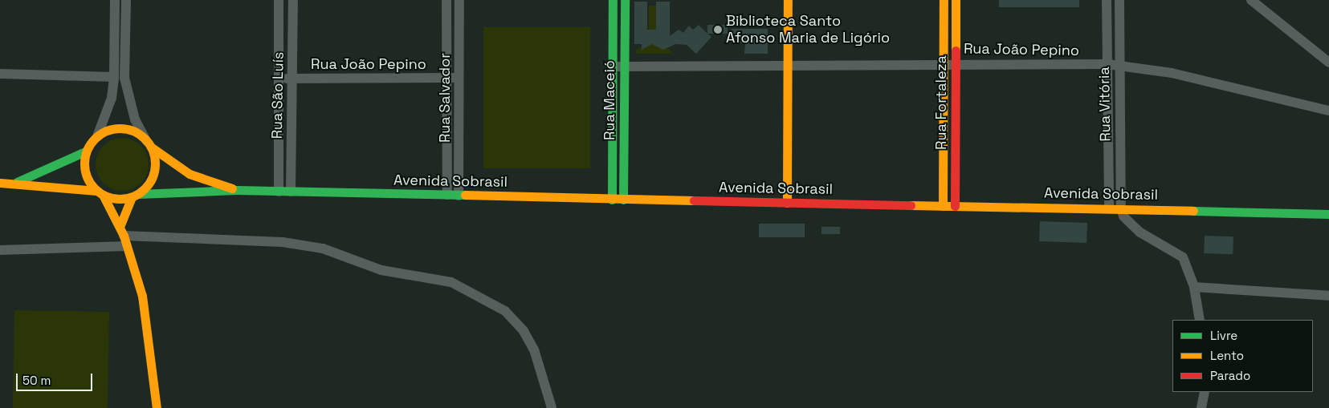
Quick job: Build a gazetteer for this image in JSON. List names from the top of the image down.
{
  "streets": {
    "main road": ["Rua Maceió", "Rua Fortaleza", "Avenida Sobrasil"],
    "street": [
      "Rua João Pepino",
      "Rua São Luís",
      "Rua Salvador",
      "Rua Vitória"
    ]
  },
  "crossings": [
    ["Rua João Pepino", "Rua São Luís"],
    ["Rua João Pepino", "Rua Salvador"],
    ["Rua João Pepino", "Rua Maceió"],
    ["Rua João Pepino", "Rua Fortaleza"],
    ["Rua João Pepino", "Rua Vitória"],
    ["Rua São Luís", "Avenida Sobrasil"],
    ["Rua Salvador", "Avenida Sobrasil"],
    ["Rua Maceió", "Avenida Sobrasil"],
    ["Rua Fortaleza", "Avenida Sobrasil"],
    ["Rua Vitória", "Avenida Sobrasil"]
  ],
  "places": ["Biblioteca Santo Afonso Maria de Ligório"],
  "legend": ["Livre", "Lento", "Parado"],
  "scale_bar": "50 m"
}
